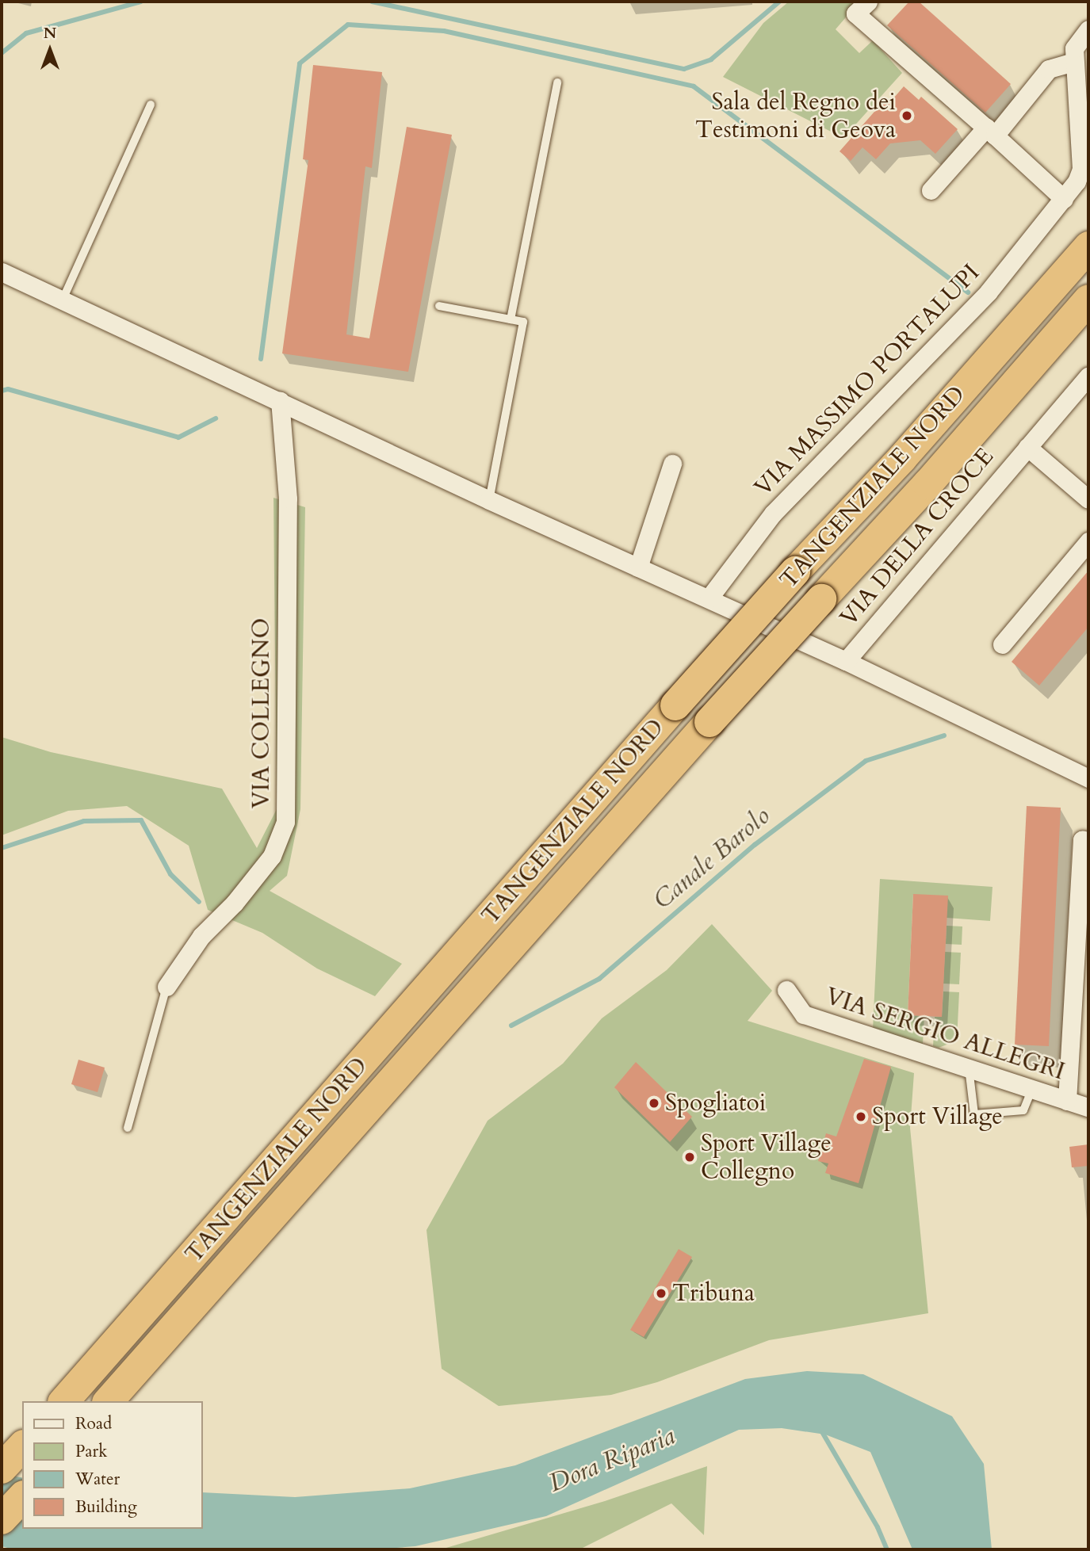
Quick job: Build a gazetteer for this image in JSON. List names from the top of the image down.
{
  "streets": {
    "highway": ["TANGENZIALE NORD"],
    "street": [
      "VIA MASSIMO PORTALUPI",
      "VIA DELLA CROCE",
      "VIA COLLEGNO",
      "VIA SERGIO ALLEGRI"
    ]
  },
  "water": ["Canale Barolo", "Dora Riparia"],
  "places": [
    "Sala del Regno dei Testimoni di Geova",
    "Spogliatoi",
    "Sport Village",
    "Sport Village Collegno",
    "Tribuna"
  ],
  "legend": [
    "Road",
    "Park",
    "Water",
    "Building"
  ],
  "north": "top"
}
